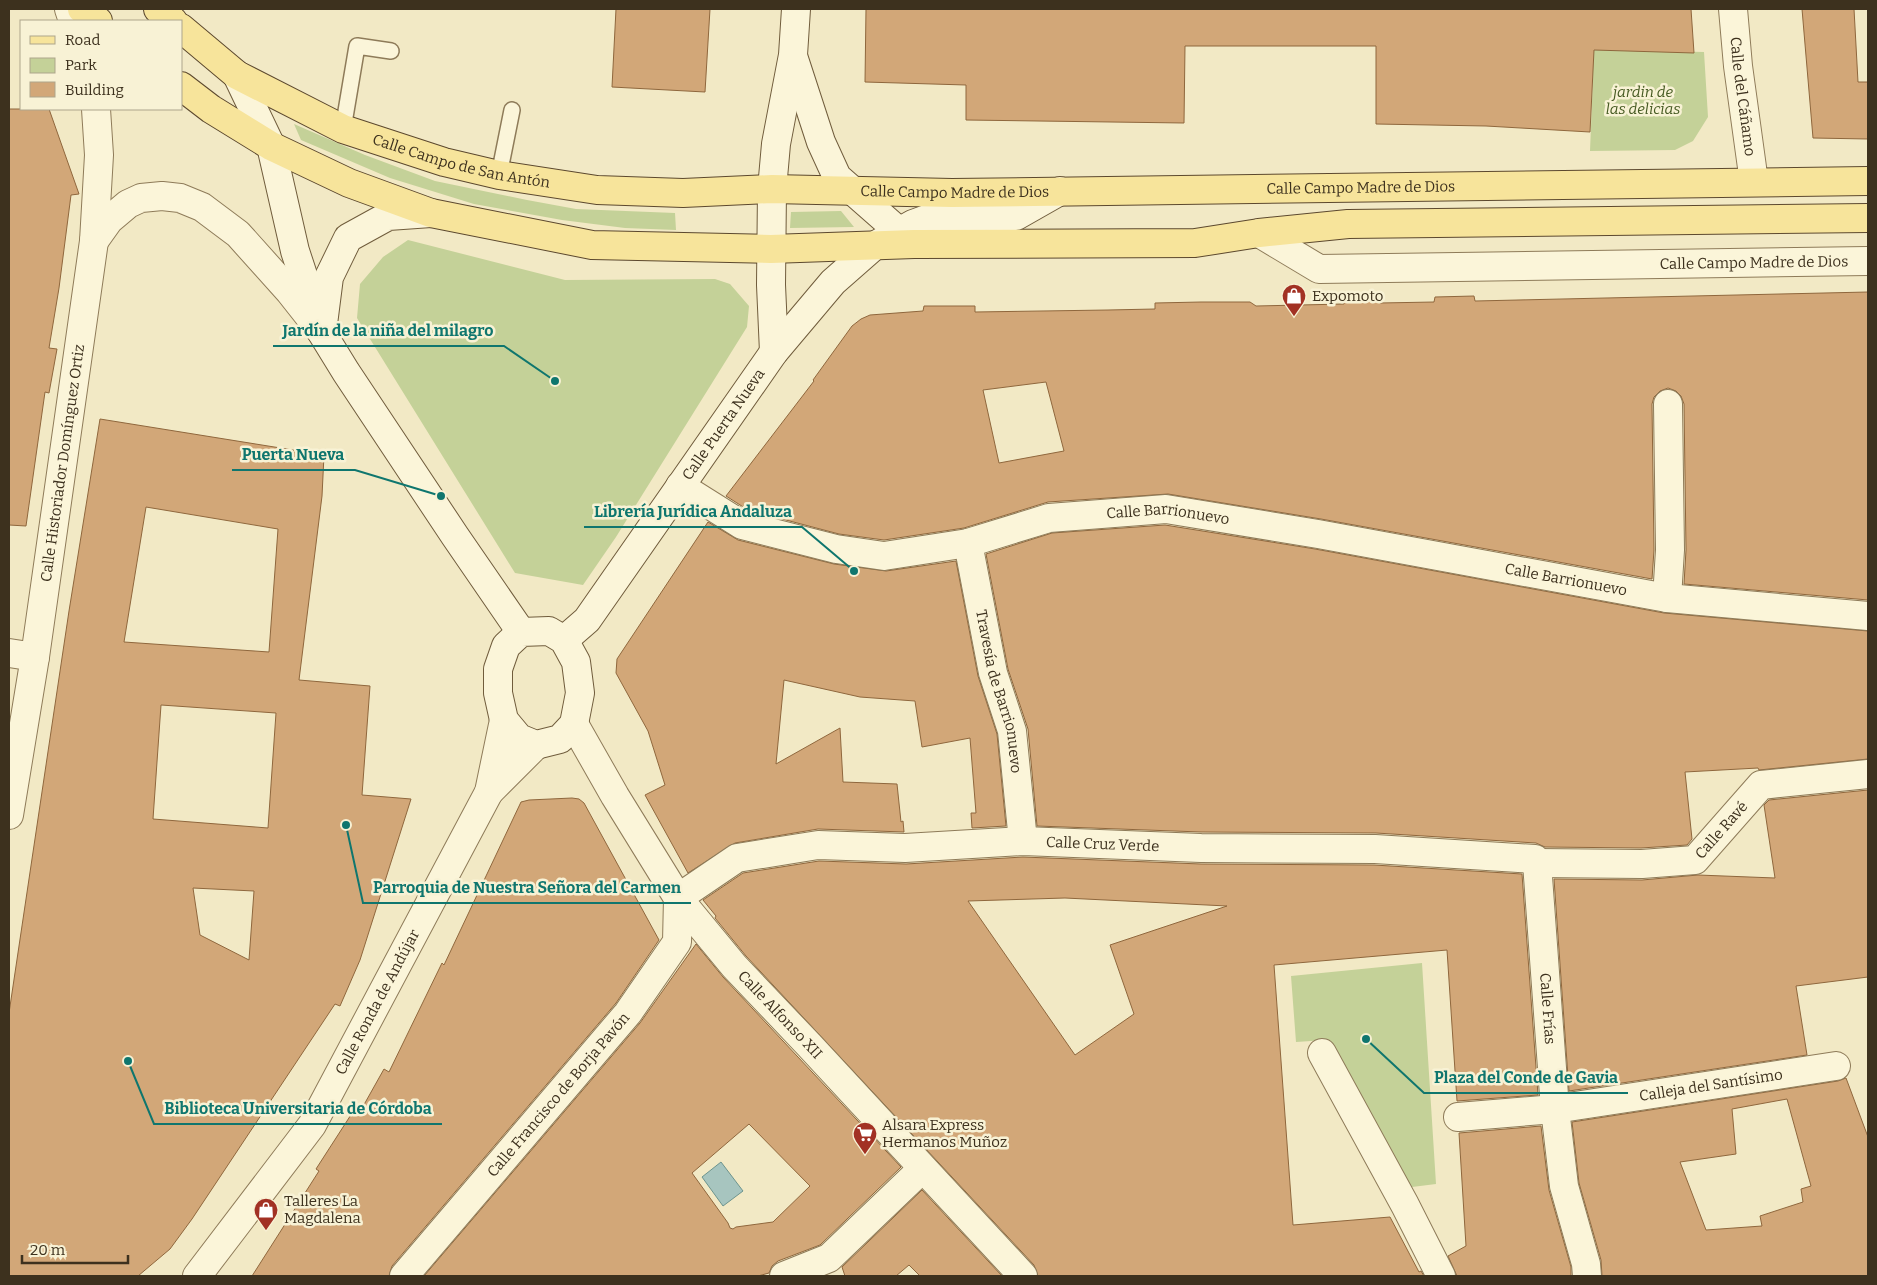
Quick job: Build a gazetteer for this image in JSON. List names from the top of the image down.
{
  "streets": {
    "main road": ["Calle Campo de San Antón", "Calle Campo Madre de Dios"],
    "street": [
      "Calle del Cáñamo",
      "Calle Puerta Nueva",
      "Calle Historiador Domínguez Ortiz",
      "Calle Barrionuevo",
      "Travesía de Barrionuevo",
      "Calle Ravé",
      "Calle Cruz Verde",
      "Calle Ronda de Andújar",
      "Calle Frías",
      "Calle Alfonso XII",
      "Calleja del Santísimo",
      "Calle Francisco de Borja Pavón"
    ]
  },
  "crossings": [
    ["Calle del Cáñamo", "Calle Campo Madre de Dios"],
    ["Calle Campo de San Antón", "Calle Campo Madre de Dios"],
    ["Calle Puerta Nueva", "Calle Barrionuevo"],
    ["Calle Puerta Nueva", "Calle Ronda de Andújar"],
    ["Calle Puerta Nueva", "Calle Alfonso XII"],
    ["Calle Barrionuevo", "Travesía de Barrionuevo"],
    ["Travesía de Barrionuevo", "Calle Cruz Verde"],
    ["Calle Ravé", "Calle Cruz Verde"],
    ["Calle Ravé", "Calle Frías"],
    ["Calle Cruz Verde", "Calle Frías"],
    ["Calle Cruz Verde", "Calle Alfonso XII"],
    ["Calle Cruz Verde", "Calle Francisco de Borja Pavón"],
    ["Calle Ronda de Andújar", "Calle Alfonso XII"],
    ["Calle Frías", "Calleja del Santísimo"],
    ["Calle Alfonso XII", "Calle Francisco de Borja Pavón"]
  ],
  "parks": ["jardin de las delicias"],
  "places": {
    "shop": ["Expomoto", "Talleres La Magdalena"],
    "other": [
      "Jardín de la niña del milagro",
      "Puerta Nueva",
      "Librería Jurídica Andaluza",
      "Parroquia de Nuestra Señora del Carmen",
      "Plaza del Conde de Gavia",
      "Biblioteca Universitaria de Córdoba"
    ],
    "supermarket": ["Alsara Express Hermanos Muñoz"]
  },
  "legend": ["Road", "Park", "Building"],
  "scale_bar": "20 m"
}
